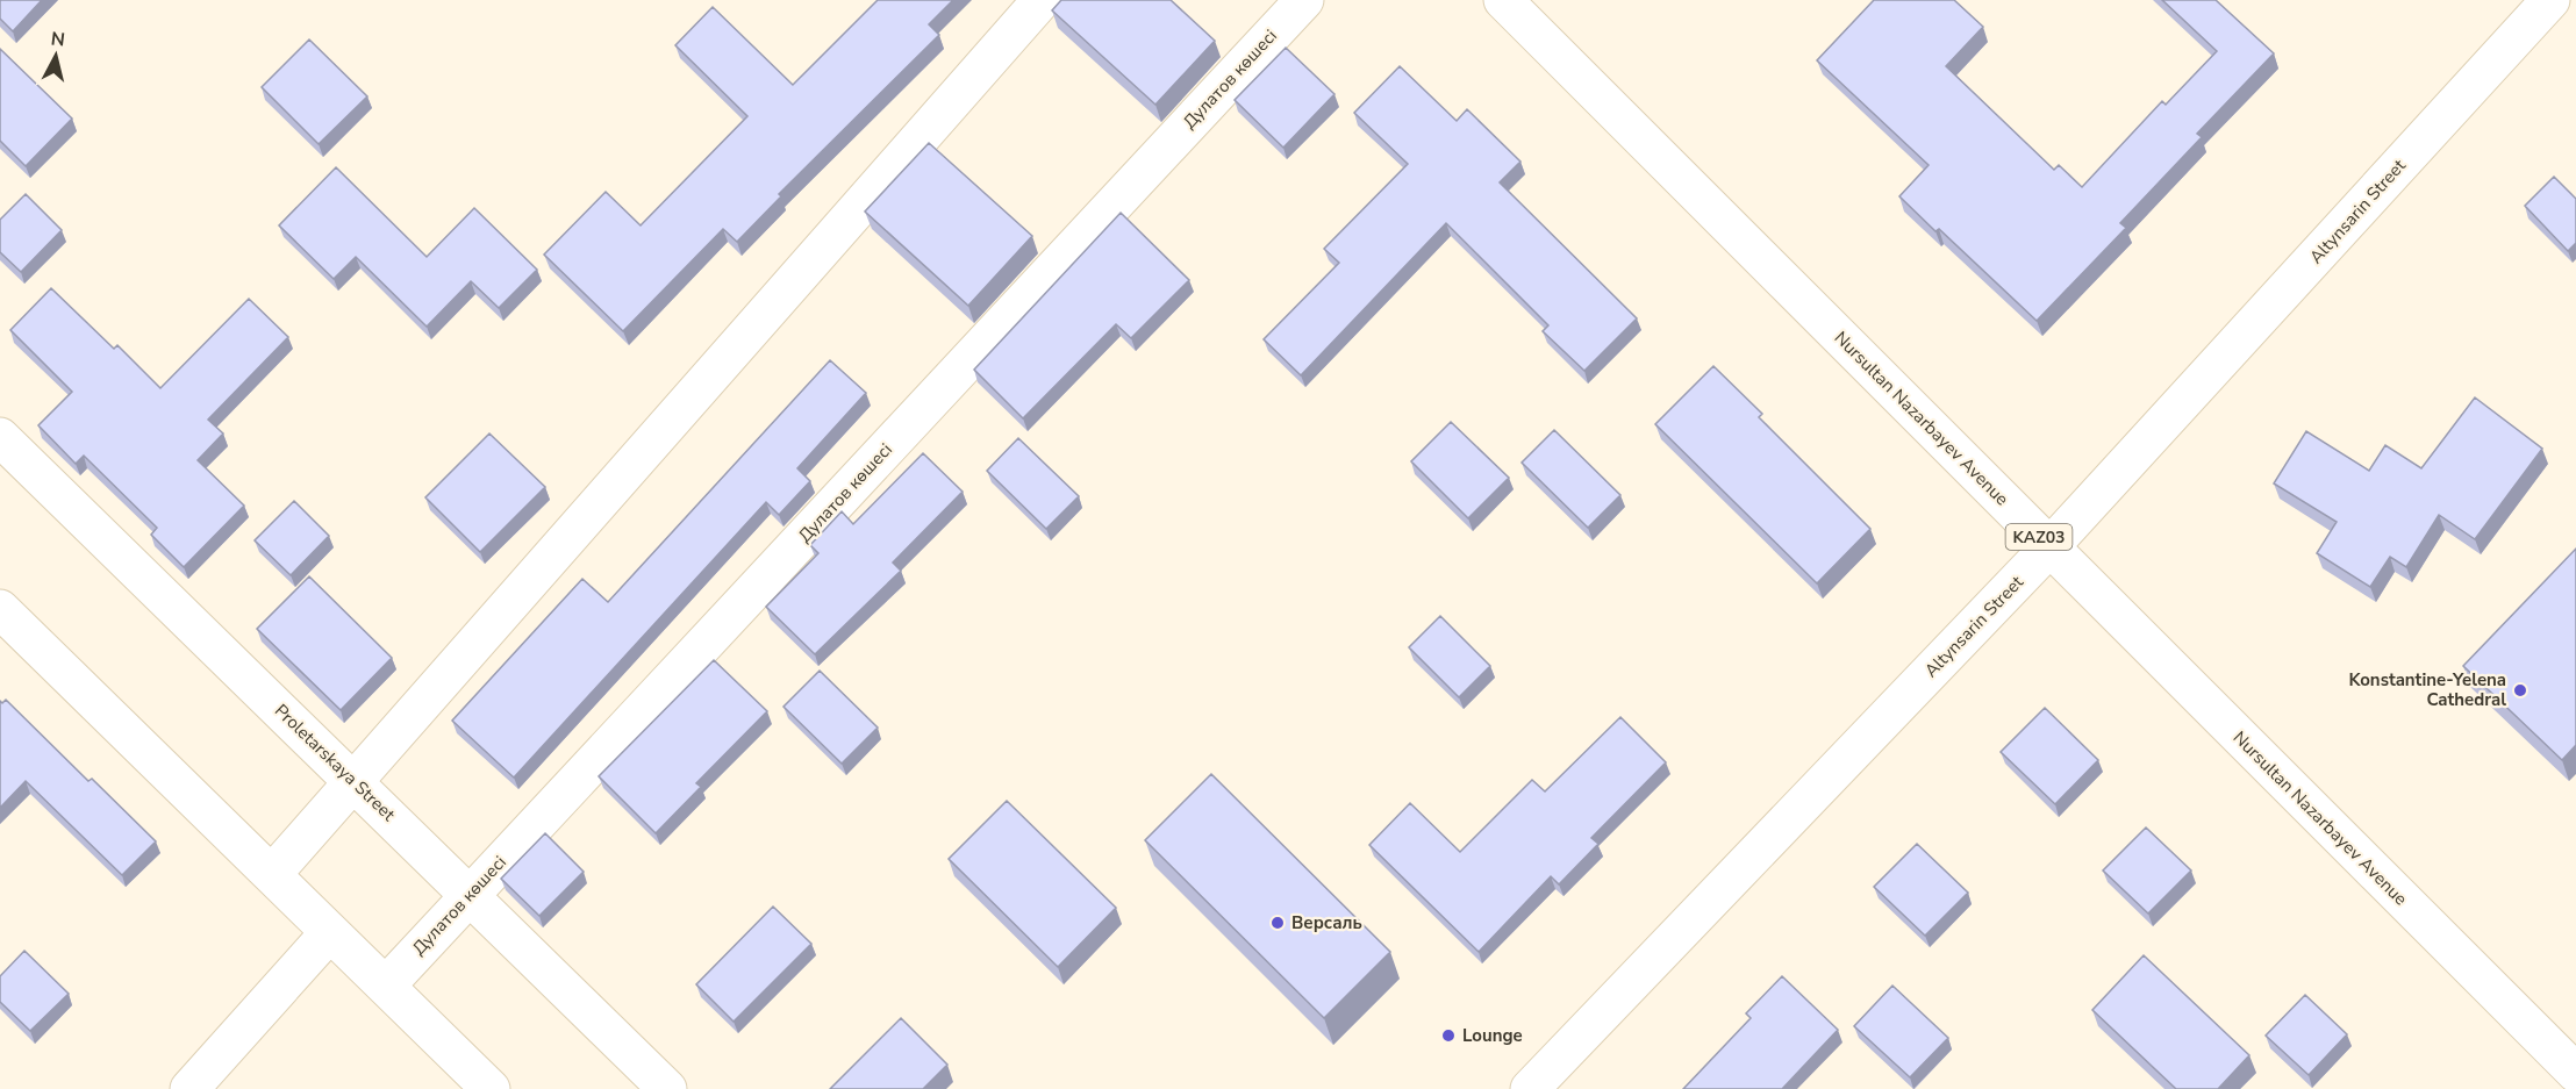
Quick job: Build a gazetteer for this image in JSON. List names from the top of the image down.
{
  "streets": {
    "street": [
      "Дулатов көшесі",
      "Altynsarin Street",
      "Nursultan Nazarbayev Avenue",
      "KАZ03",
      "Proletarskaya Street"
    ]
  },
  "crossings": [
    ["Дулатов көшесі", "Proletarskaya Street"],
    ["Altynsarin Street", "Nursultan Nazarbayev Avenue"]
  ],
  "places": ["Konstantine-Yelena Cathedral", "Версаль", "Lounge"],
  "north": "top"
}
